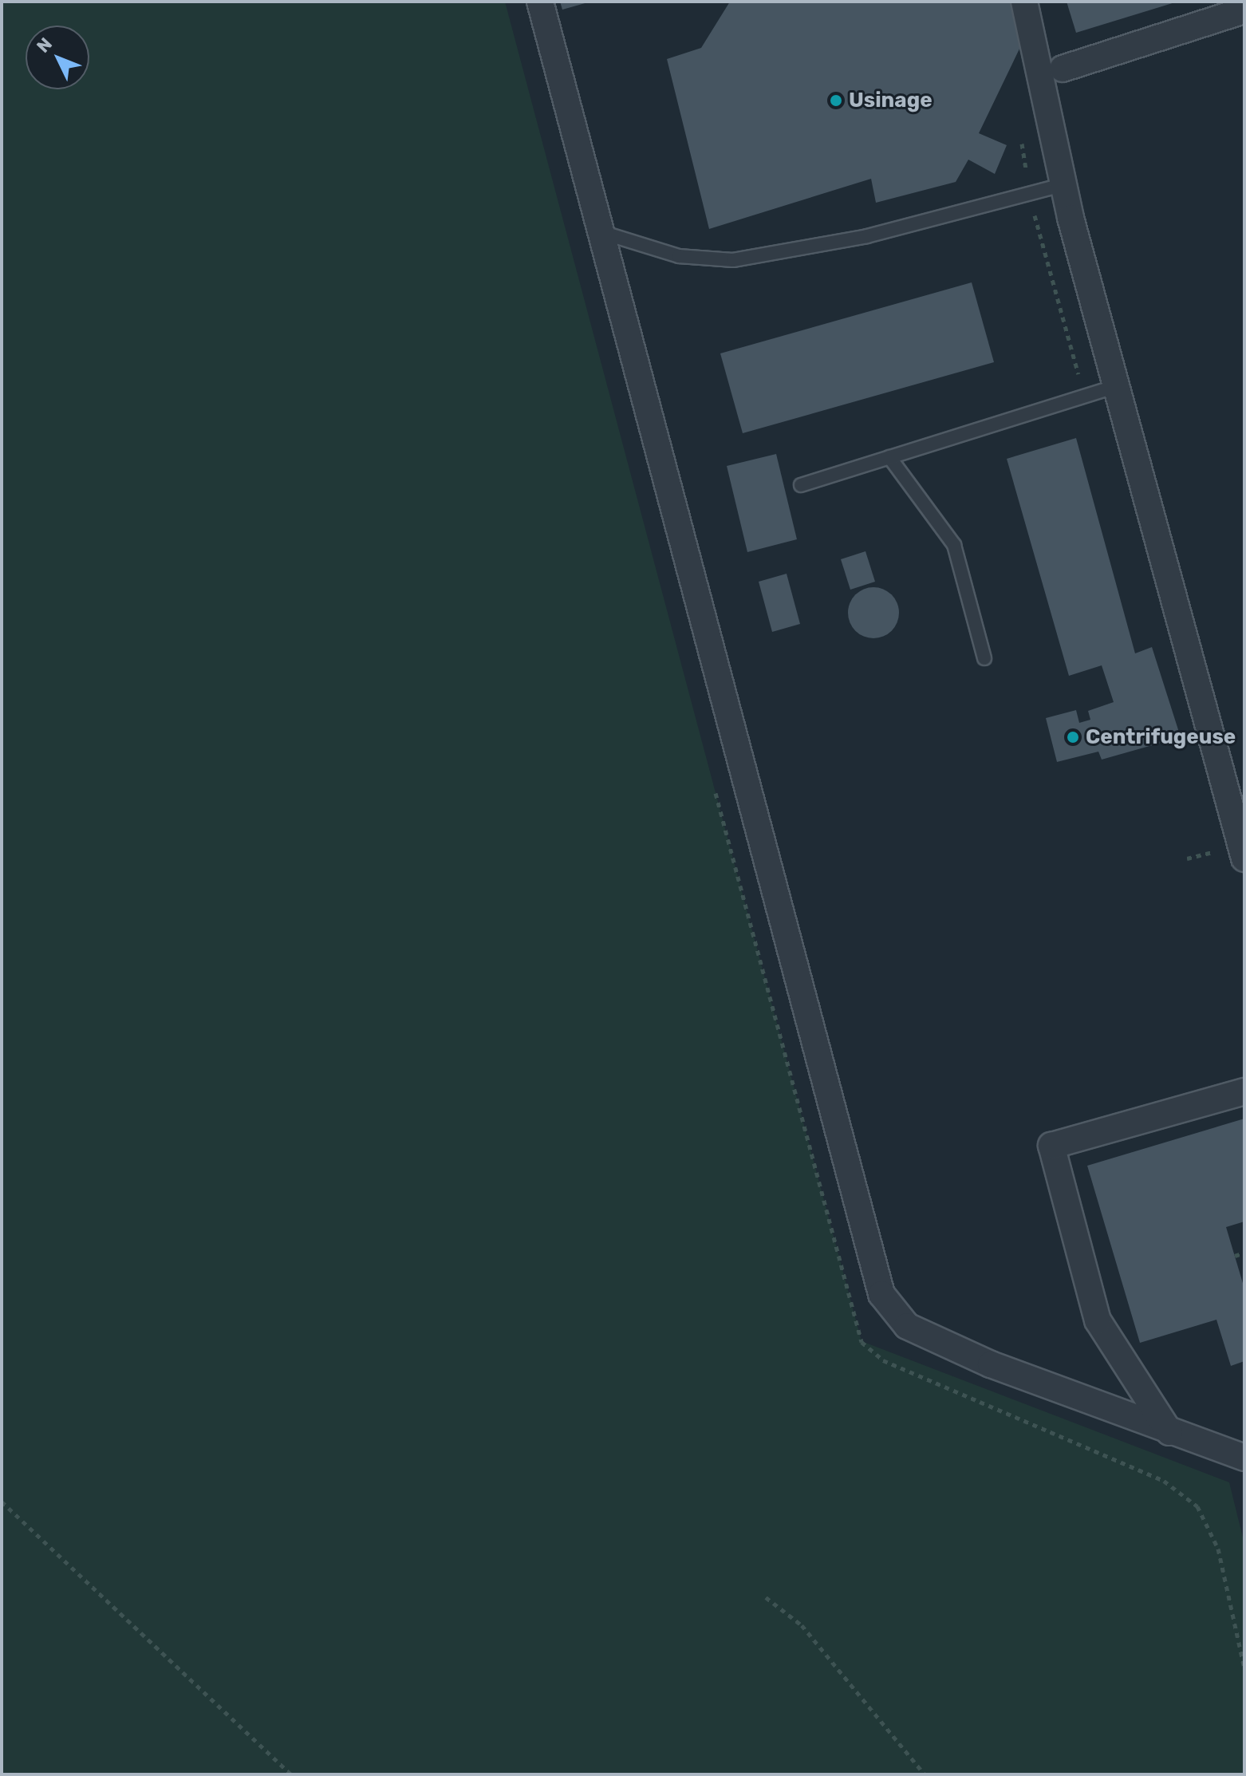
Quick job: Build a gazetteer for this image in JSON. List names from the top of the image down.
{
  "places": ["Usinage", "Centrifugeuse"],
  "north": "top left"
}
